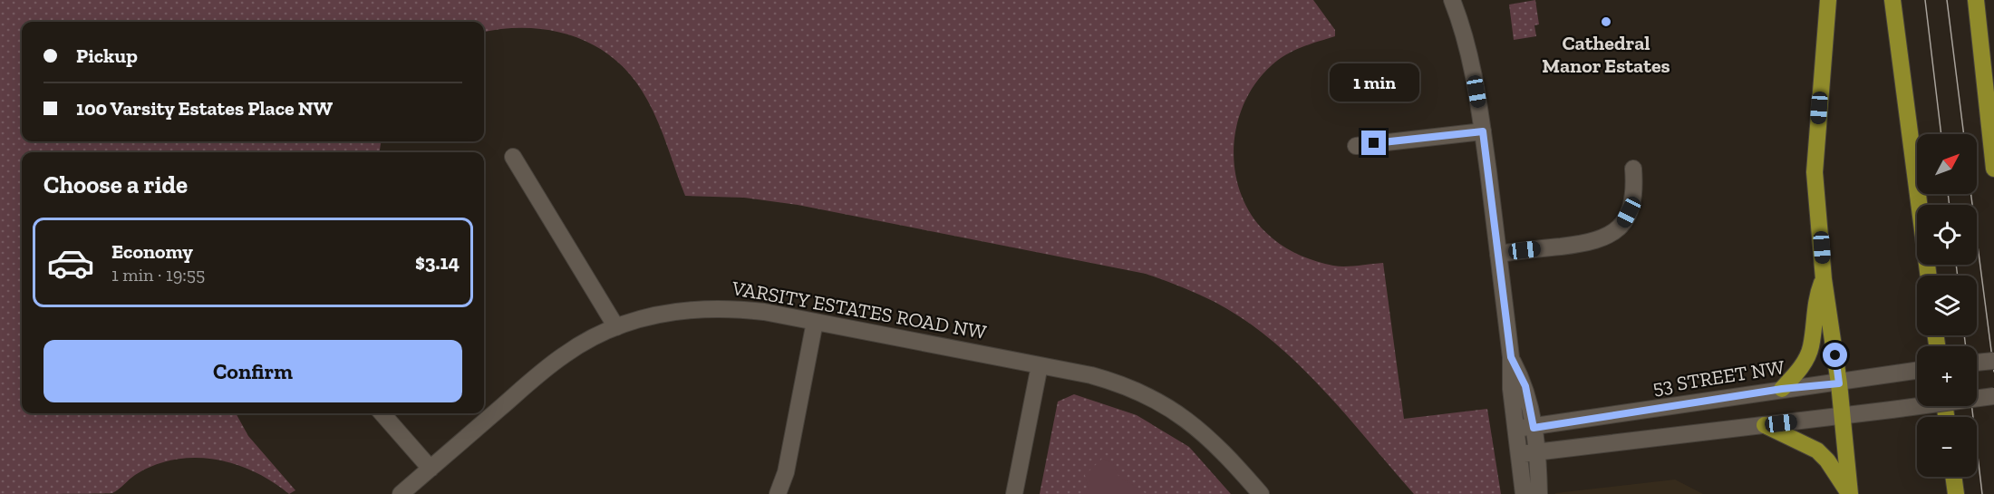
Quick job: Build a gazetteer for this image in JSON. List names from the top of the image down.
{
  "streets": {
    "street": ["VARSITY ESTATES ROAD NW", "53 STREET NW"]
  },
  "places": ["Cathedral Manor Estates"],
  "north": "top right",
  "page": {
    "banner": ["Pickup", "100 Varsity Estates Place NW"],
    "bubble": "1 min",
    "map_buttons": ["+", "−"],
    "heading": "Choose a ride",
    "list": [
      {
        "name": "Economy",
        "note": "1 min · 19:55",
        "value": "$3.14"
      }
    ],
    "buttons": "Confirm"
  }
}
